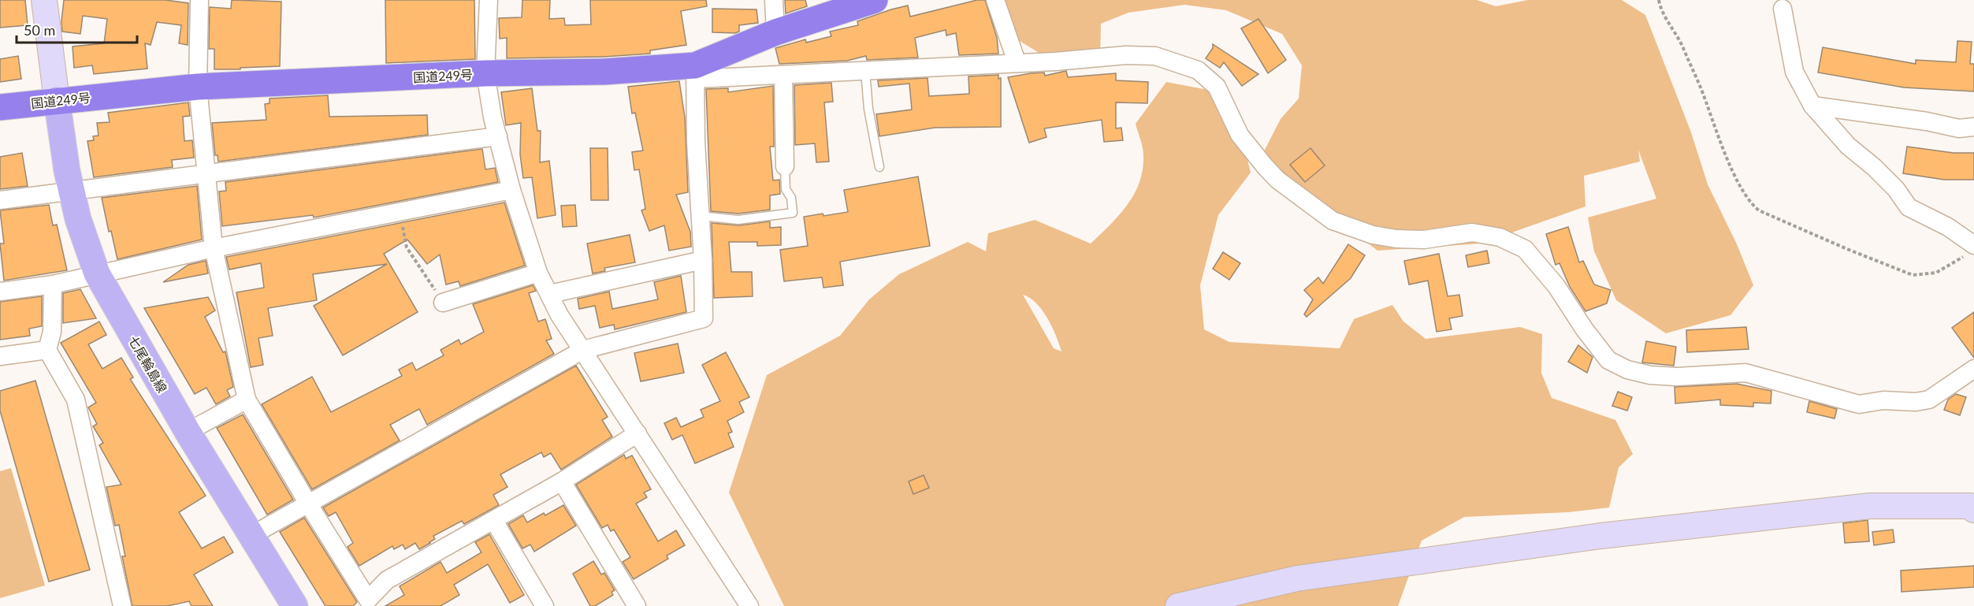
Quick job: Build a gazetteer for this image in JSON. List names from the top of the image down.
{
  "streets": {
    "highway": ["国道249号"],
    "main road": ["七尾輪島線"]
  },
  "crossings": [
    ["国道249号", "七尾輪島線"]
  ],
  "scale_bar": "50 m"
}
